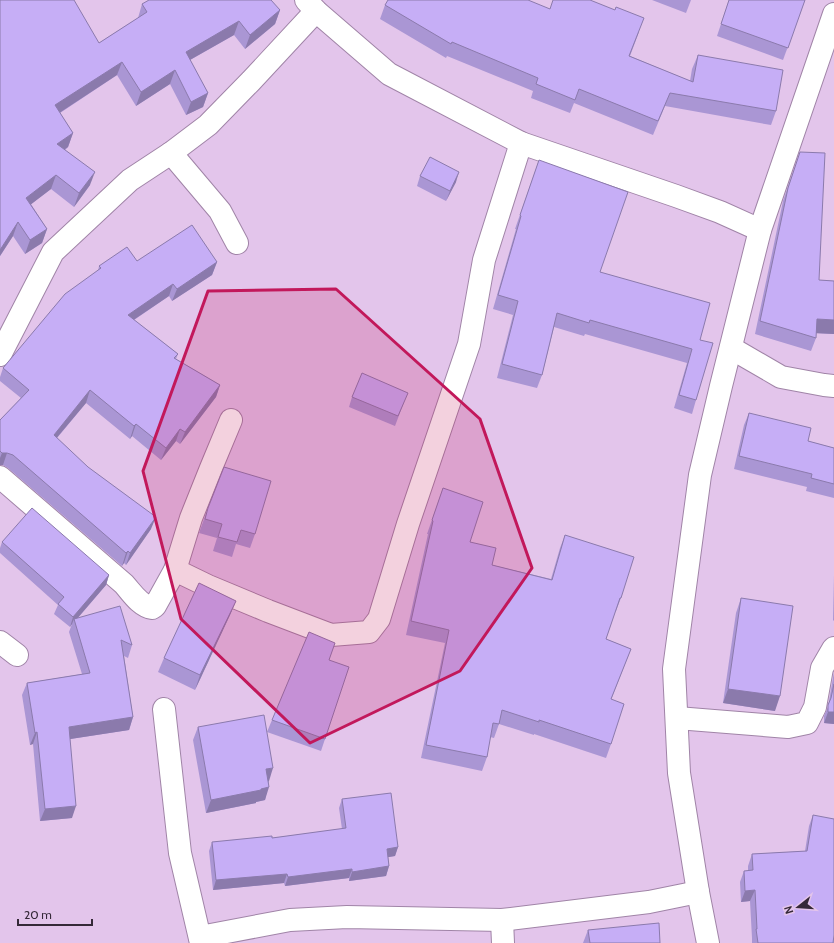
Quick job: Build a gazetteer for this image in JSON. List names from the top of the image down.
{
  "scale_bar": "20 m",
  "north": "left"
}
